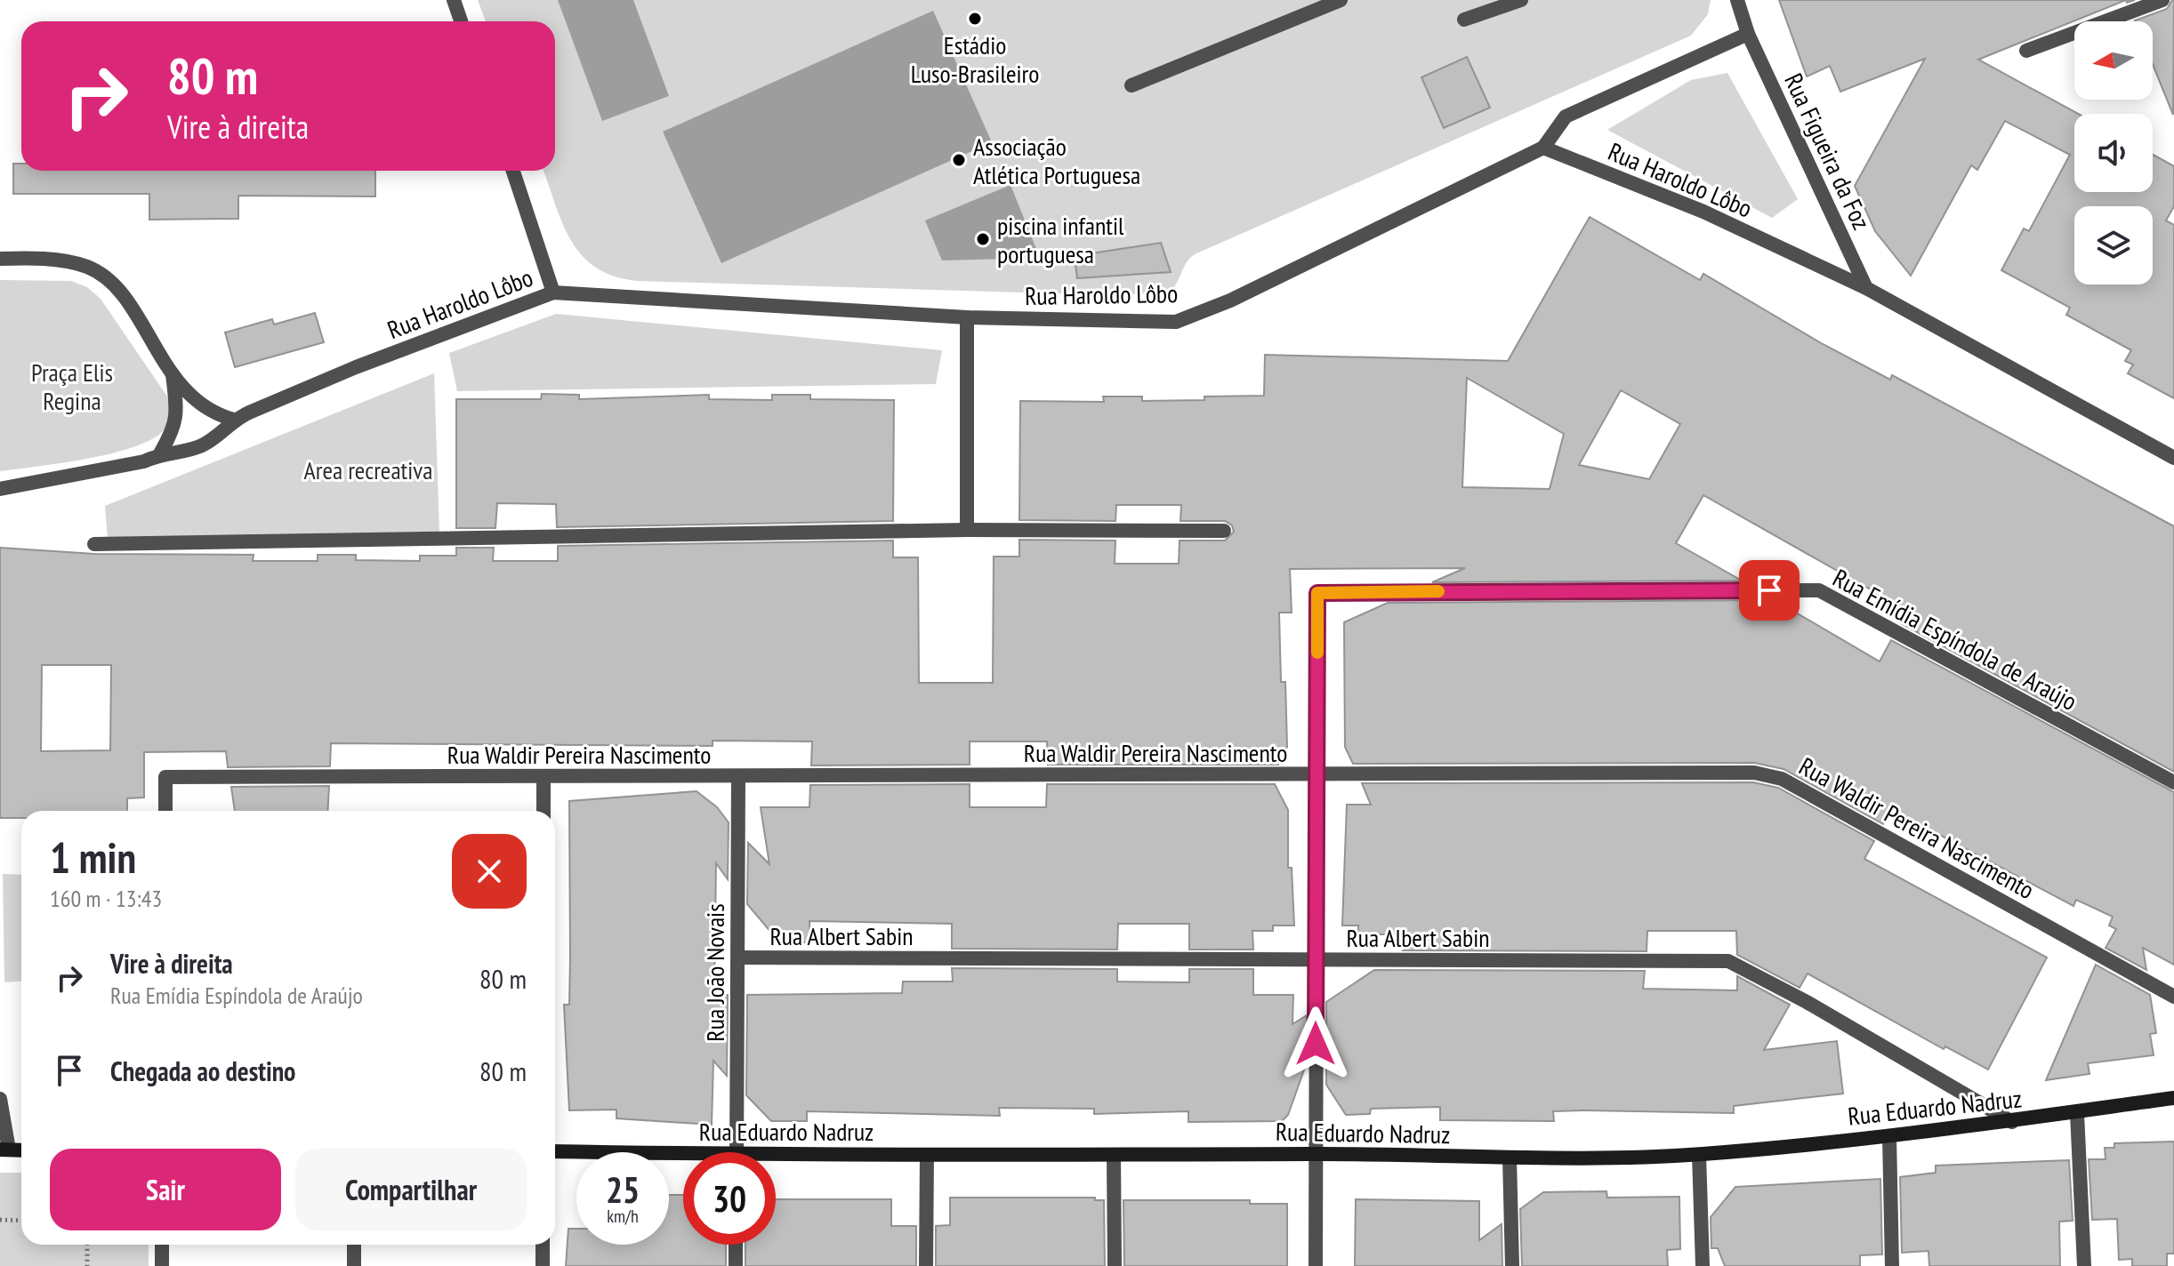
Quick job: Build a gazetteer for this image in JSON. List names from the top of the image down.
{
  "streets": {
    "street": [
      "Rua Figueira da Foz",
      "Rua Haroldo Lôbo",
      "Rua Emídia Espíndola de Araújo",
      "Rua Waldir Pereira Nascimento",
      "Rua Albert Sabin",
      "Rua João Novais",
      "Rua Eduardo Nadruz"
    ]
  },
  "crossings": [
    ["Rua Figueira da Foz", "Rua Haroldo Lôbo"],
    ["Rua Emídia Espíndola de Araújo", "Rua Waldir Pereira Nascimento"],
    ["Rua Waldir Pereira Nascimento", "Rua João Novais"],
    ["Rua Albert Sabin", "Rua João Novais"],
    ["Rua Albert Sabin", "Rua Eduardo Nadruz"]
  ],
  "parks": ["Praça Elis Regina", "Area recreativa"],
  "places": ["Estádio Luso-Brasileiro", "Associação Atlética Portuguesa", "piscina infantil portuguesa"],
  "north": "left",
  "page": {
    "turn": ["80 m", "Vire à direita"],
    "heading": ["1 min", "160 m · 13:43"],
    "list": [
      {
        "name": "Vire à direita",
        "note": "Rua Emídia Espíndola de Araújo",
        "value": "80 m"
      },
      {
        "name": "Chegada ao destino",
        "value": "80 m"
      }
    ],
    "buttons": ["Sair", "Compartilhar"],
    "speed": "25 km/h",
    "limit": "30"
  }
}
